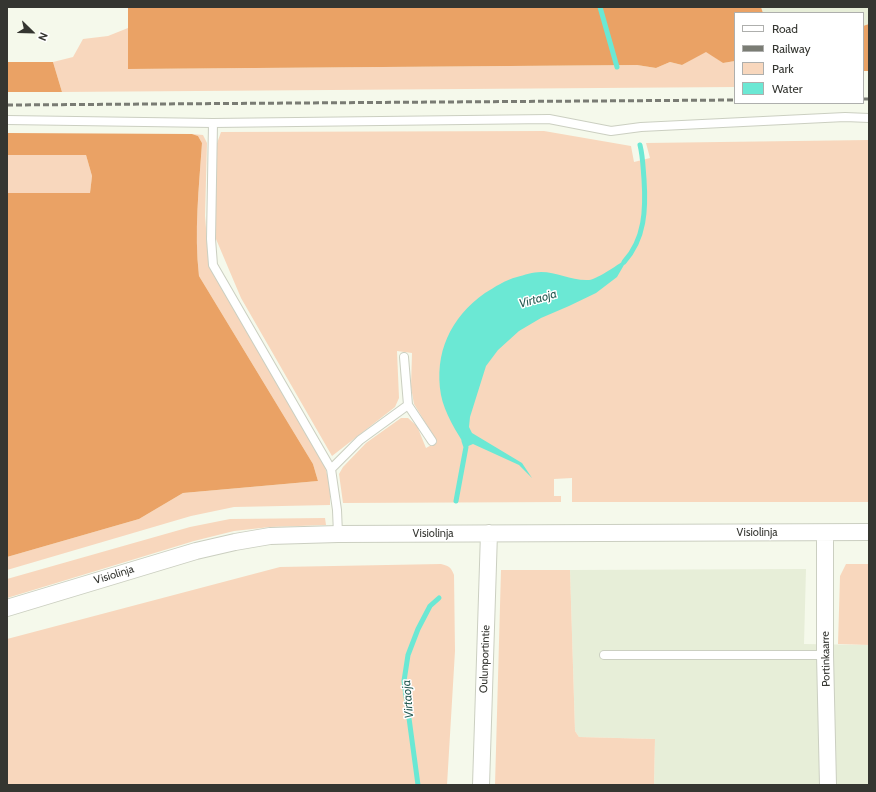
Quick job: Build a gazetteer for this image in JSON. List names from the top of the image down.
{
  "streets": {
    "street": ["Visiolinja", "Oulunportintie", "Portinkaarre"]
  },
  "crossings": [
    ["Visiolinja", "Oulunportintie"],
    ["Visiolinja", "Portinkaarre"]
  ],
  "water": ["Virtaoja"],
  "legend": [
    "Road",
    "Railway",
    "Park",
    "Water"
  ],
  "north": "bottom right"
}
